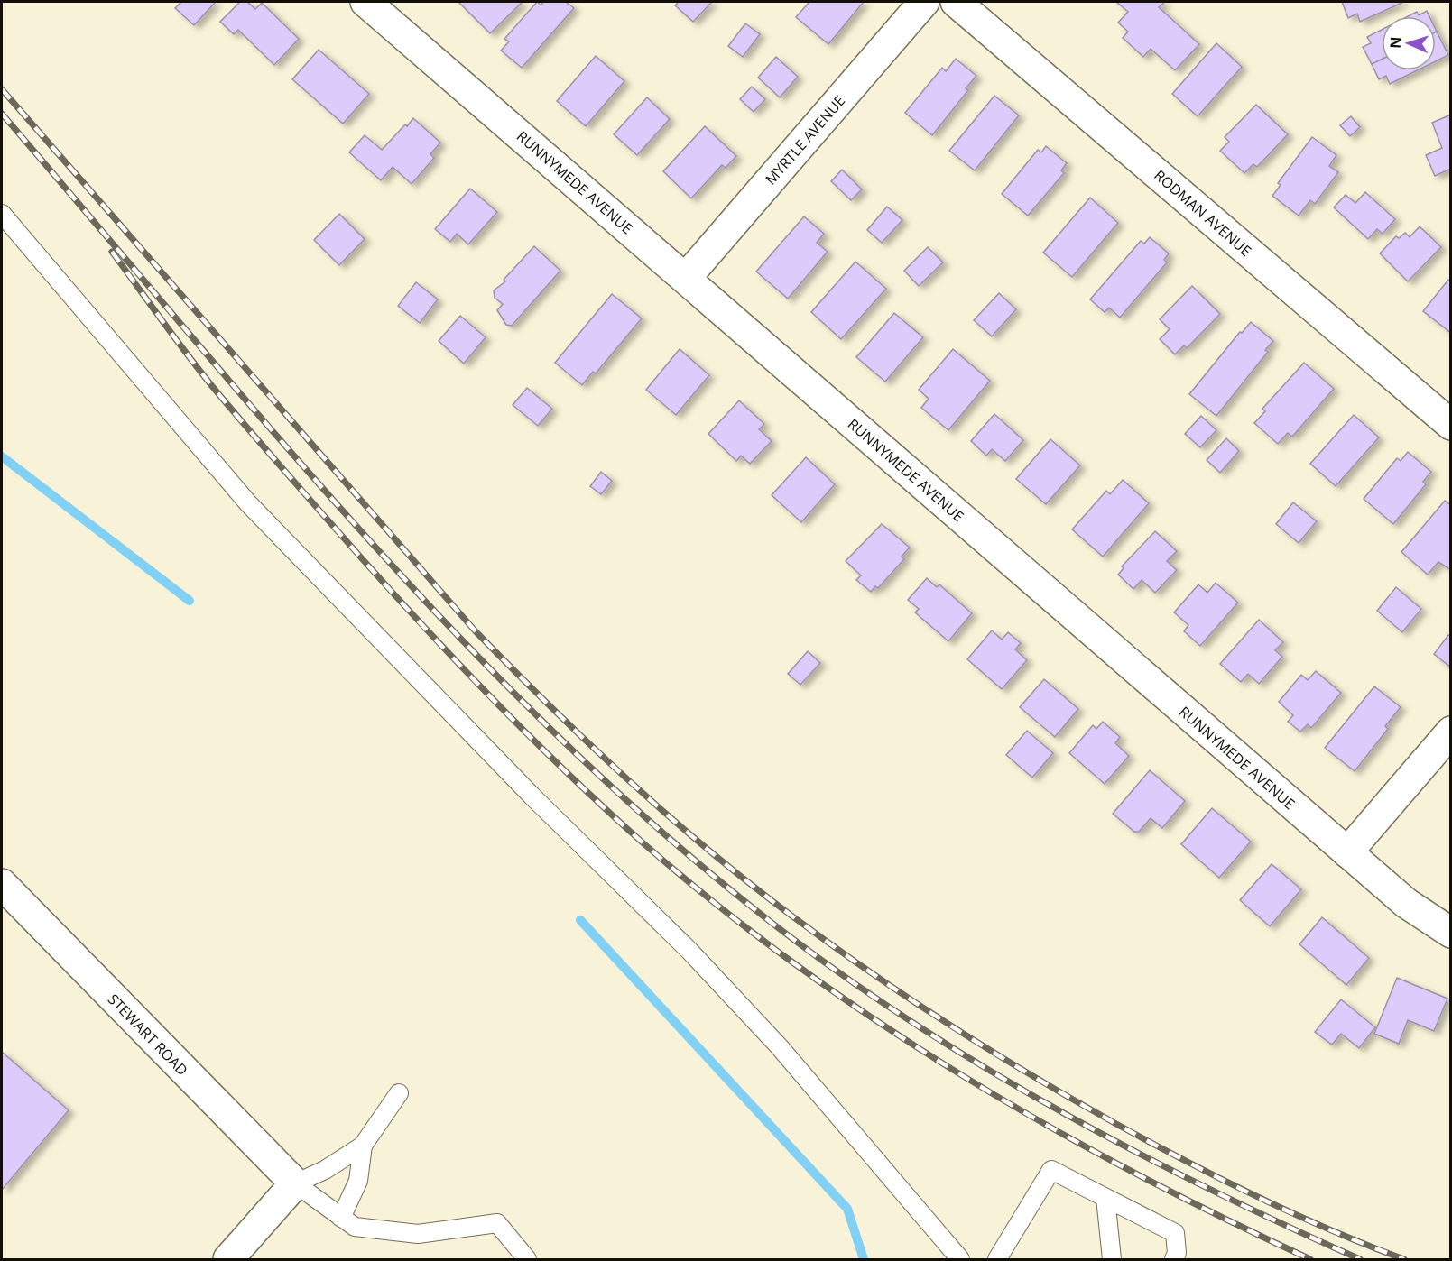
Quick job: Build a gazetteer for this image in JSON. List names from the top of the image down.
{
  "streets": {
    "street": [
      "MYRTLE AVENUE",
      "RUNNYMEDE AVENUE",
      "RODMAN AVENUE",
      "STEWART ROAD"
    ]
  },
  "crossings": [
    ["MYRTLE AVENUE", "RUNNYMEDE AVENUE"]
  ],
  "north": "left"
}
